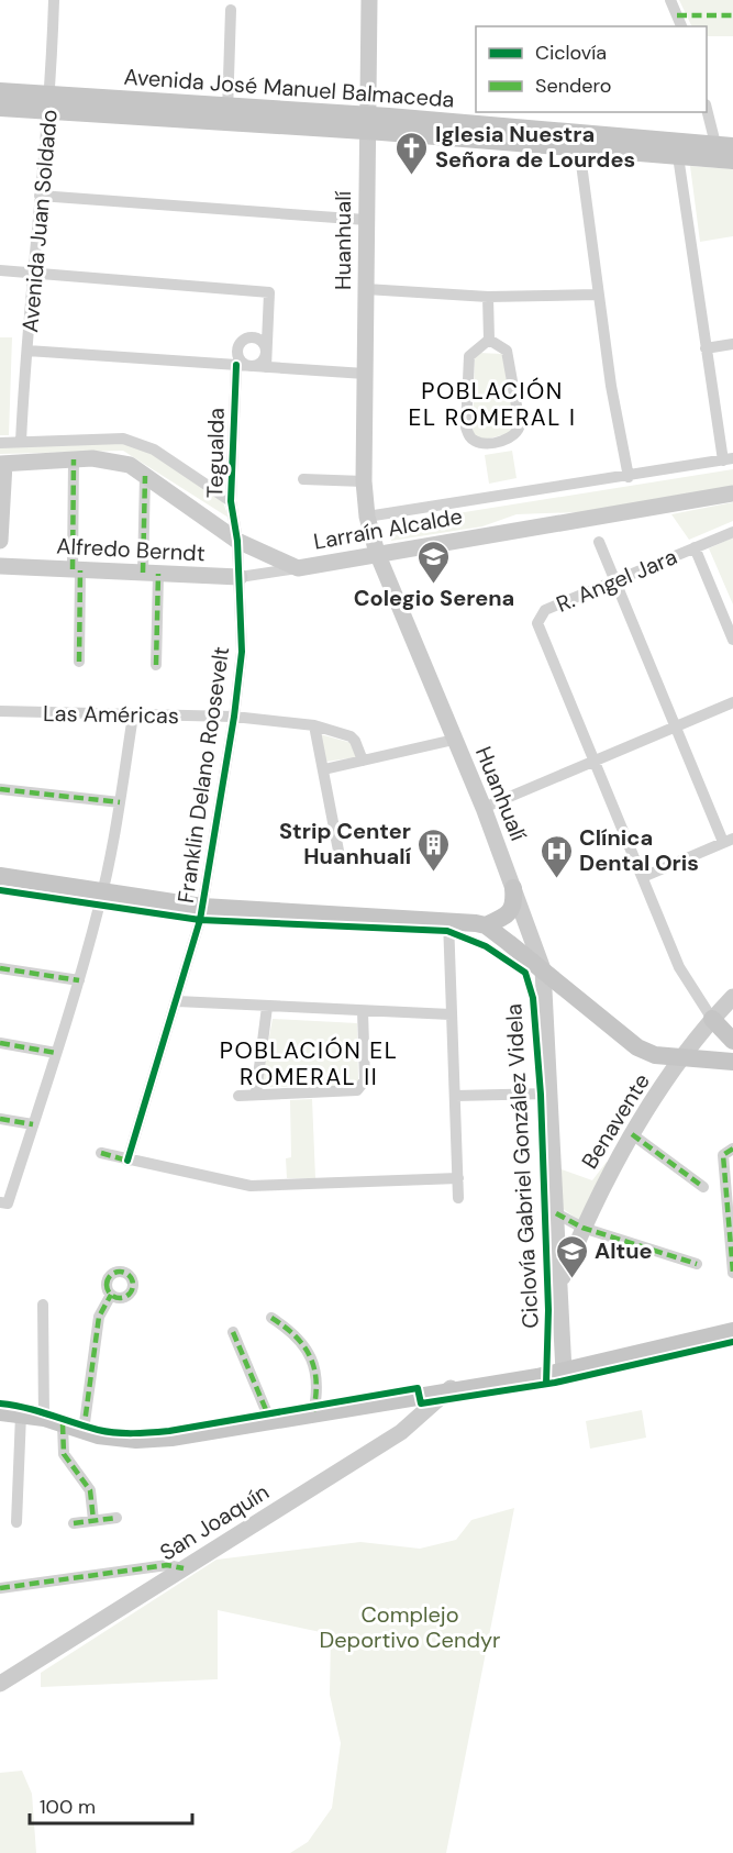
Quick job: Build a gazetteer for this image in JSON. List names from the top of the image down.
{
  "streets": {
    "main road": [
      "Avenida José Manuel Balmaceda",
      "Huanhualí",
      "Larraín Alcalde",
      "Alfredo Berndt",
      "Benavente",
      "San Joaquín"
    ],
    "street": [
      "Avenida Juan Soldado",
      "Tegualda",
      "R. Angel Jara",
      "Las Américas",
      "Franklin Delano Roosevelt"
    ],
    "cycle path": ["Ciclovía Gabriel González Videla"]
  },
  "crossings": [
    ["Avenida José Manuel Balmaceda", "Avenida Juan Soldado"],
    ["Avenida José Manuel Balmaceda", "Huanhualí"],
    ["Huanhualí", "Larraín Alcalde"],
    ["Huanhualí", "Benavente"],
    ["Tegualda", "Larraín Alcalde"],
    ["Tegualda", "Franklin Delano Roosevelt"],
    ["Larraín Alcalde", "Alfredo Berndt"],
    ["Larraín Alcalde", "Franklin Delano Roosevelt"],
    ["Alfredo Berndt", "Franklin Delano Roosevelt"],
    ["Las Américas", "Franklin Delano Roosevelt"]
  ],
  "districts": ["POBLACIÓN EL ROMERAL I", "POBLACIÓN EL ROMERAL II"],
  "parks": ["Complejo Deportivo Cendyr"],
  "places": {
    "church": ["Iglesia Nuestra Señora de Lourdes"],
    "school or university": ["Colegio Serena", "Altue"],
    "building": ["Strip Center Huanhualí"],
    "hospital": ["Clínica Dental Oris"]
  },
  "legend": ["Ciclovía", "Sendero"],
  "scale_bar": "100 m"
}
